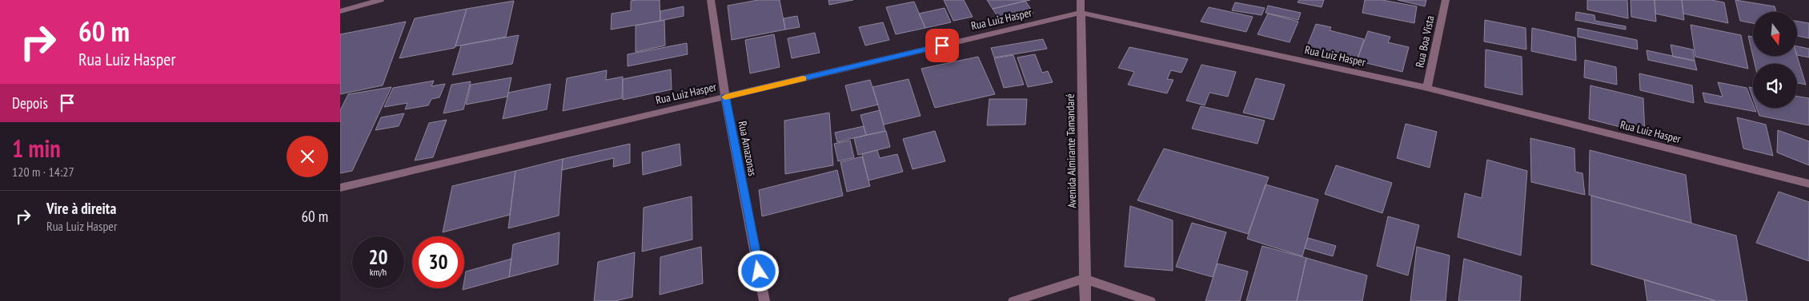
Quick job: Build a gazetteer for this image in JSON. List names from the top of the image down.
{
  "streets": {
    "street": [
      "Rua Luiz Hasper",
      "Rua Boa Vista",
      "Rua Amazonas",
      "Avenida Almirante Tamandaré"
    ]
  },
  "crossings": [
    ["Rua Luiz Hasper", "Rua Boa Vista"],
    ["Rua Luiz Hasper", "Rua Amazonas"],
    ["Rua Luiz Hasper", "Avenida Almirante Tamandaré"]
  ],
  "north": "bottom",
  "page": {
    "turn": ["60 m", "Rua Luiz Hasper"],
    "then": "Depois",
    "heading": ["1 min", "120 m · 14:27"],
    "list": [
      {
        "name": "Vire à direita",
        "note": "Rua Luiz Hasper",
        "value": "60 m"
      }
    ],
    "speed": "20 km/h",
    "limit": "30"
  }
}
